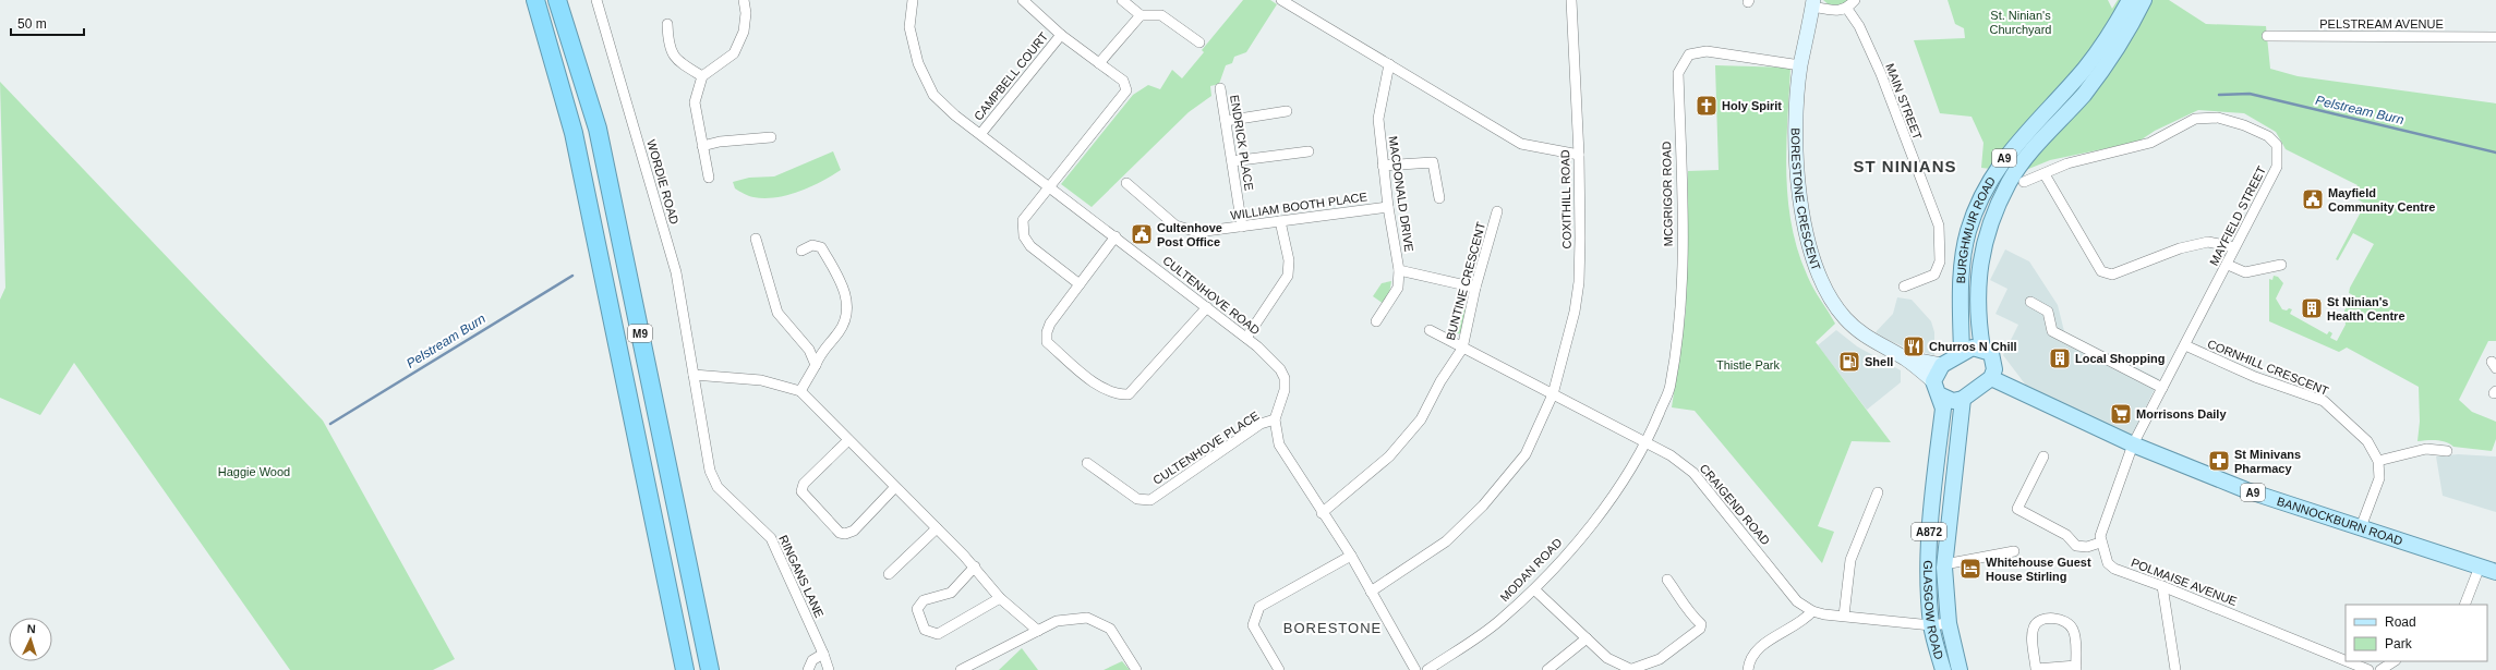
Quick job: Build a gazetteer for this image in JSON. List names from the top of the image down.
{
  "streets": {
    "highway": ["M9"],
    "main road": [
      "A9",
      "BORESTONE CRESCENT",
      "BURGHMUIR ROAD",
      "BANNOCKBURN ROAD",
      "A872",
      "GLASGOW ROAD"
    ],
    "street": [
      "PELSTREAM AVENUE",
      "CAMPBELL COURT",
      "MAIN STREET",
      "ENDRICK PLACE",
      "WORDIE ROAD",
      "MACDONALD DRIVE",
      "MCGRIGOR ROAD",
      "COXITHILL ROAD",
      "WILLIAM BOOTH PLACE",
      "MAYFIELD STREET",
      "BUNTINE CRESCENT",
      "CULTENHOVE ROAD",
      "CORNHILL CRESCENT",
      "CULTENHOVE PLACE",
      "CRAIGEND ROAD",
      "MODAN ROAD",
      "RINGANS LANE",
      "POLMAISE AVENUE"
    ]
  },
  "crossings": [
    ["CAMPBELL COURT", "CULTENHOVE ROAD"],
    ["ENDRICK PLACE", "WILLIAM BOOTH PLACE"],
    ["A9", "BORESTONE CRESCENT"],
    ["A9", "BURGHMUIR ROAD"],
    ["A9", "BANNOCKBURN ROAD"],
    ["A9", "GLASGOW ROAD"],
    ["WORDIE ROAD", "RINGANS LANE"],
    ["MACDONALD DRIVE", "WILLIAM BOOTH PLACE"],
    ["MCGRIGOR ROAD", "BORESTONE CRESCENT"],
    ["MCGRIGOR ROAD", "CRAIGEND ROAD"],
    ["MCGRIGOR ROAD", "MODAN ROAD"],
    ["COXITHILL ROAD", "CULTENHOVE ROAD"],
    ["COXITHILL ROAD", "CRAIGEND ROAD"],
    ["BORESTONE CRESCENT", "BURGHMUIR ROAD"],
    ["BORESTONE CRESCENT", "BANNOCKBURN ROAD"],
    ["BORESTONE CRESCENT", "GLASGOW ROAD"],
    ["MAYFIELD STREET", "CORNHILL CRESCENT"],
    ["MAYFIELD STREET", "BANNOCKBURN ROAD"],
    ["BURGHMUIR ROAD", "BANNOCKBURN ROAD"],
    ["BURGHMUIR ROAD", "GLASGOW ROAD"],
    ["BUNTINE CRESCENT", "CULTENHOVE ROAD"],
    ["BUNTINE CRESCENT", "CRAIGEND ROAD"],
    ["CULTENHOVE ROAD", "CULTENHOVE PLACE"],
    ["CRAIGEND ROAD", "MODAN ROAD"],
    ["BANNOCKBURN ROAD", "GLASGOW ROAD"]
  ],
  "districts": ["ST NINIANS", "BORESTONE"],
  "water": ["Pelstream Burn"],
  "parks": ["St. Ninian's Churchyard", "Thistle Park", "Haggie Wood"],
  "places": {
    "church": ["Holy Spirit"],
    "public building": ["Mayfield Community Centre", "Cultenhove Post Office"],
    "building": ["St Ninian's Health Centre", "Local Shopping"],
    "restaurant": ["Churros N Chill"],
    "fuel station": ["Shell"],
    "supermarket": ["Morrisons Daily"],
    "pharmacy": ["St Minivans Pharmacy"],
    "hotel": ["Whitehouse Guest House Stirling"]
  },
  "legend": ["Road", "Park"],
  "scale_bar": "50 m",
  "north": "top"
}
